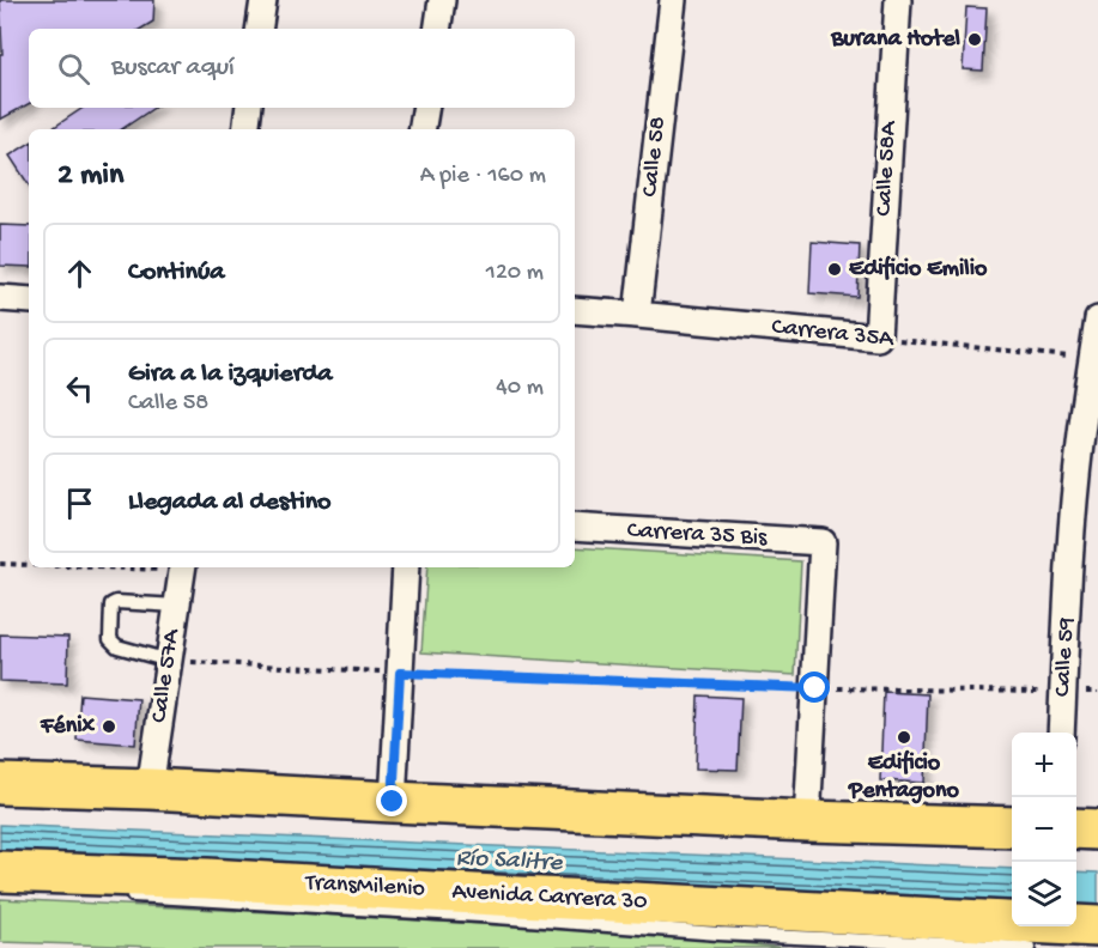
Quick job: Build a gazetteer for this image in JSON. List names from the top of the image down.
{
  "streets": {
    "highway": ["Avenida Carrera 30"],
    "street": [
      "Calle 58",
      "Calle 58A",
      "Carrera 35A",
      "Carrera 35 Bis",
      "Calle 59",
      "Calle 57A"
    ],
    "lane": ["TransMilenio"]
  },
  "crossings": [
    ["Calle 58", "Carrera 35A"],
    ["Calle 58A", "Carrera 35A"],
    ["Carrera 35A", "Calle 59"]
  ],
  "water": ["Río Salitre"],
  "places": [
    "Burana Hotel",
    "Edificio Emilio",
    "Fénix",
    "Edificio Pentagono"
  ],
  "page": {
    "search": "Buscar aquí",
    "heading": ["2 min", "A pie · 160 m"],
    "list": [
      ["Continúa", "120 m"],
      ["Gira a la izquierda", "Calle 58", "40 m"],
      "Llegada al destino"
    ],
    "map_buttons": ["+", "−"]
  }
}
